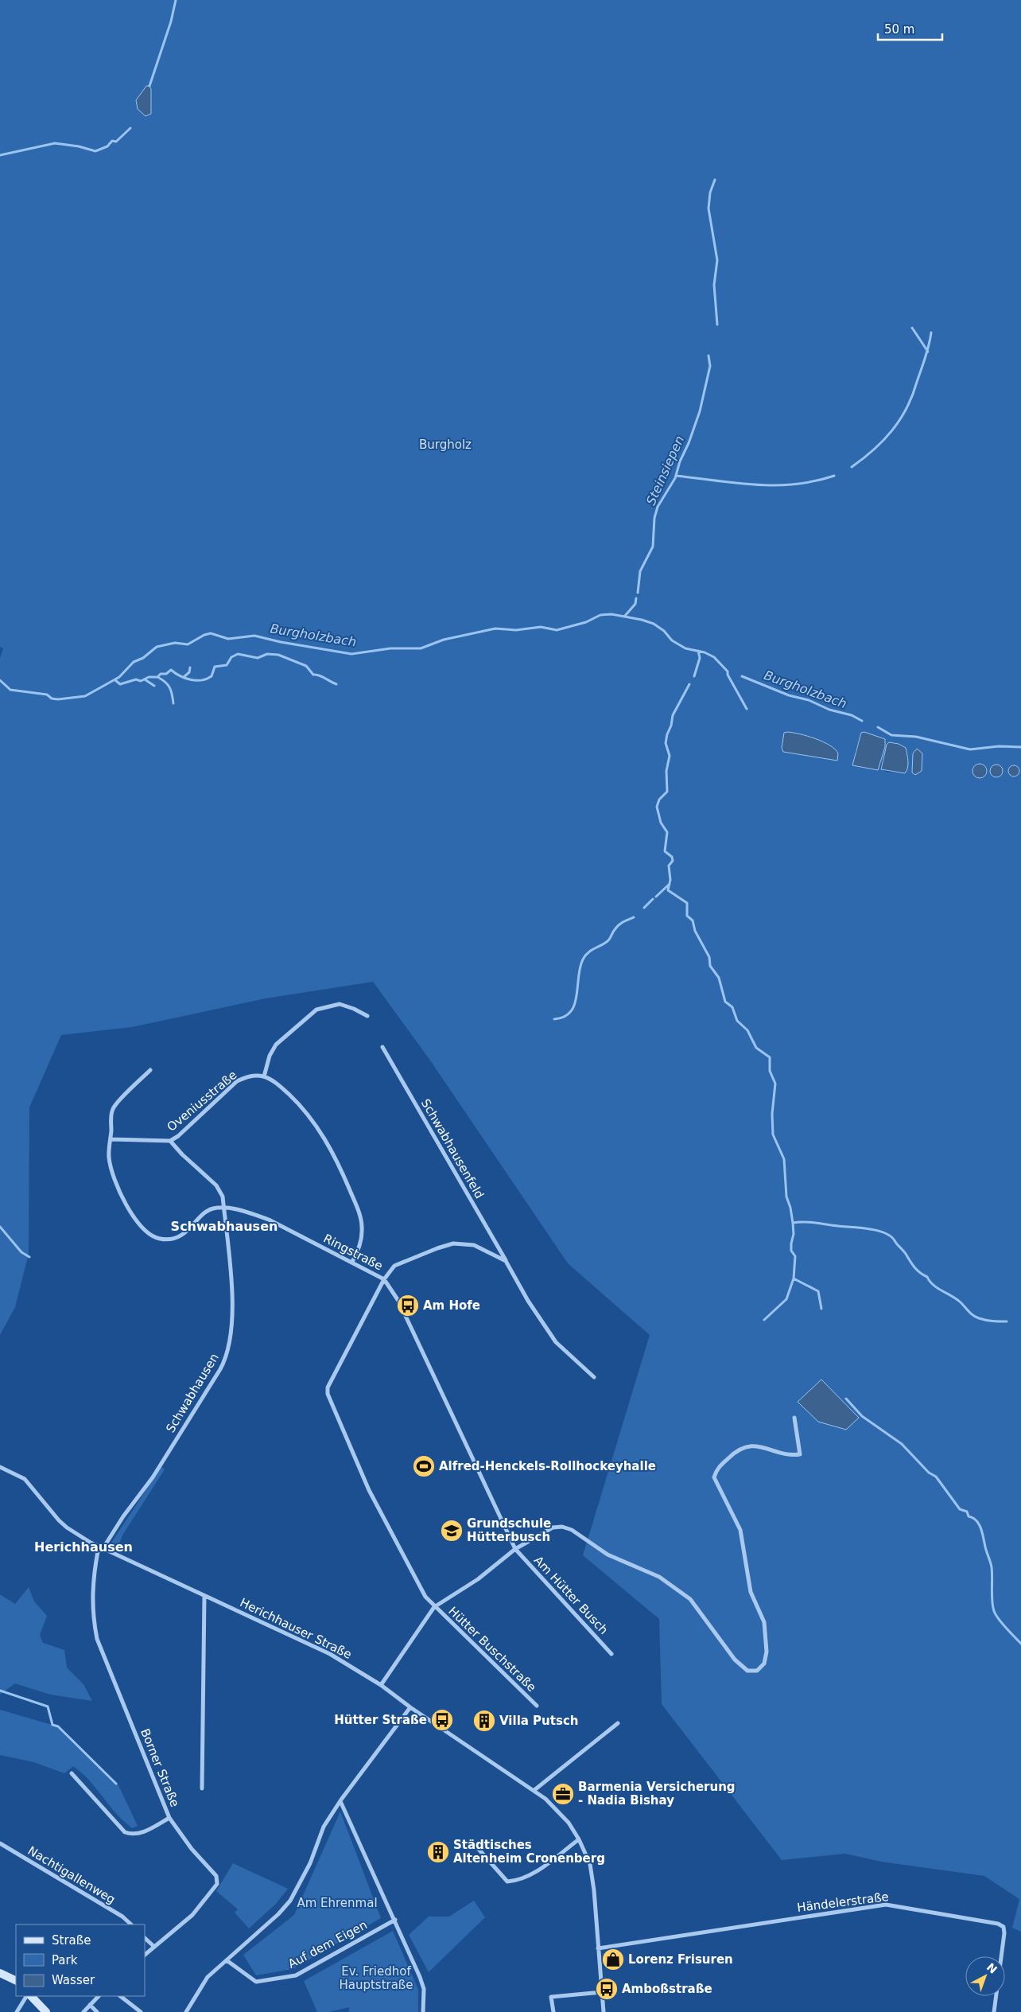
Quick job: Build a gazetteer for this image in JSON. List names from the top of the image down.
{
  "streets": {
    "street": [
      "Oveniusstraße",
      "Schwabhausenfeld",
      "Ringstraße",
      "Schwabhausen",
      "Am Hütter Busch",
      "Herichhauser Straße",
      "Hütter Buschstraße",
      "Borner Straße",
      "Nachtigallenweg",
      "Händelerstraße",
      "Auf dem Eigen"
    ]
  },
  "crossings": [
    ["Oveniusstraße", "Schwabhausen"],
    ["Ringstraße", "Schwabhausen"],
    ["Ringstraße", "Am Hütter Busch"],
    ["Ringstraße", "Hütter Buschstraße"],
    ["Schwabhausen", "Herichhauser Straße"],
    ["Schwabhausen", "Borner Straße"],
    ["Am Hütter Busch", "Hütter Buschstraße"],
    ["Herichhauser Straße", "Hütter Buschstraße"],
    ["Herichhauser Straße", "Borner Straße"],
    ["Herichhauser Straße", "Händelerstraße"]
  ],
  "districts": ["Schwabhausen", "Herichhausen"],
  "water": ["Steinsiepen", "Burgholzbach"],
  "parks": ["Burgholz", "Am Ehrenmal", "Ev. Friedhof Hauptstraße"],
  "places": {
    "bus stop": ["Am Hofe", "Hütter Straße", "Amboßstraße"],
    "sports": ["Alfred-Henckels-Rollhockeyhalle"],
    "school or university": ["Grundschule Hütterbusch"],
    "building": ["Villa Putsch", "Städtisches Altenheim Cronenberg"],
    "office": ["Barmenia Versicherung - Nadia Bishay"],
    "shop": ["Lorenz Frisuren"]
  },
  "legend": ["Straße", "Park", "Wasser"],
  "scale_bar": "50 m",
  "north": "top right"
}
